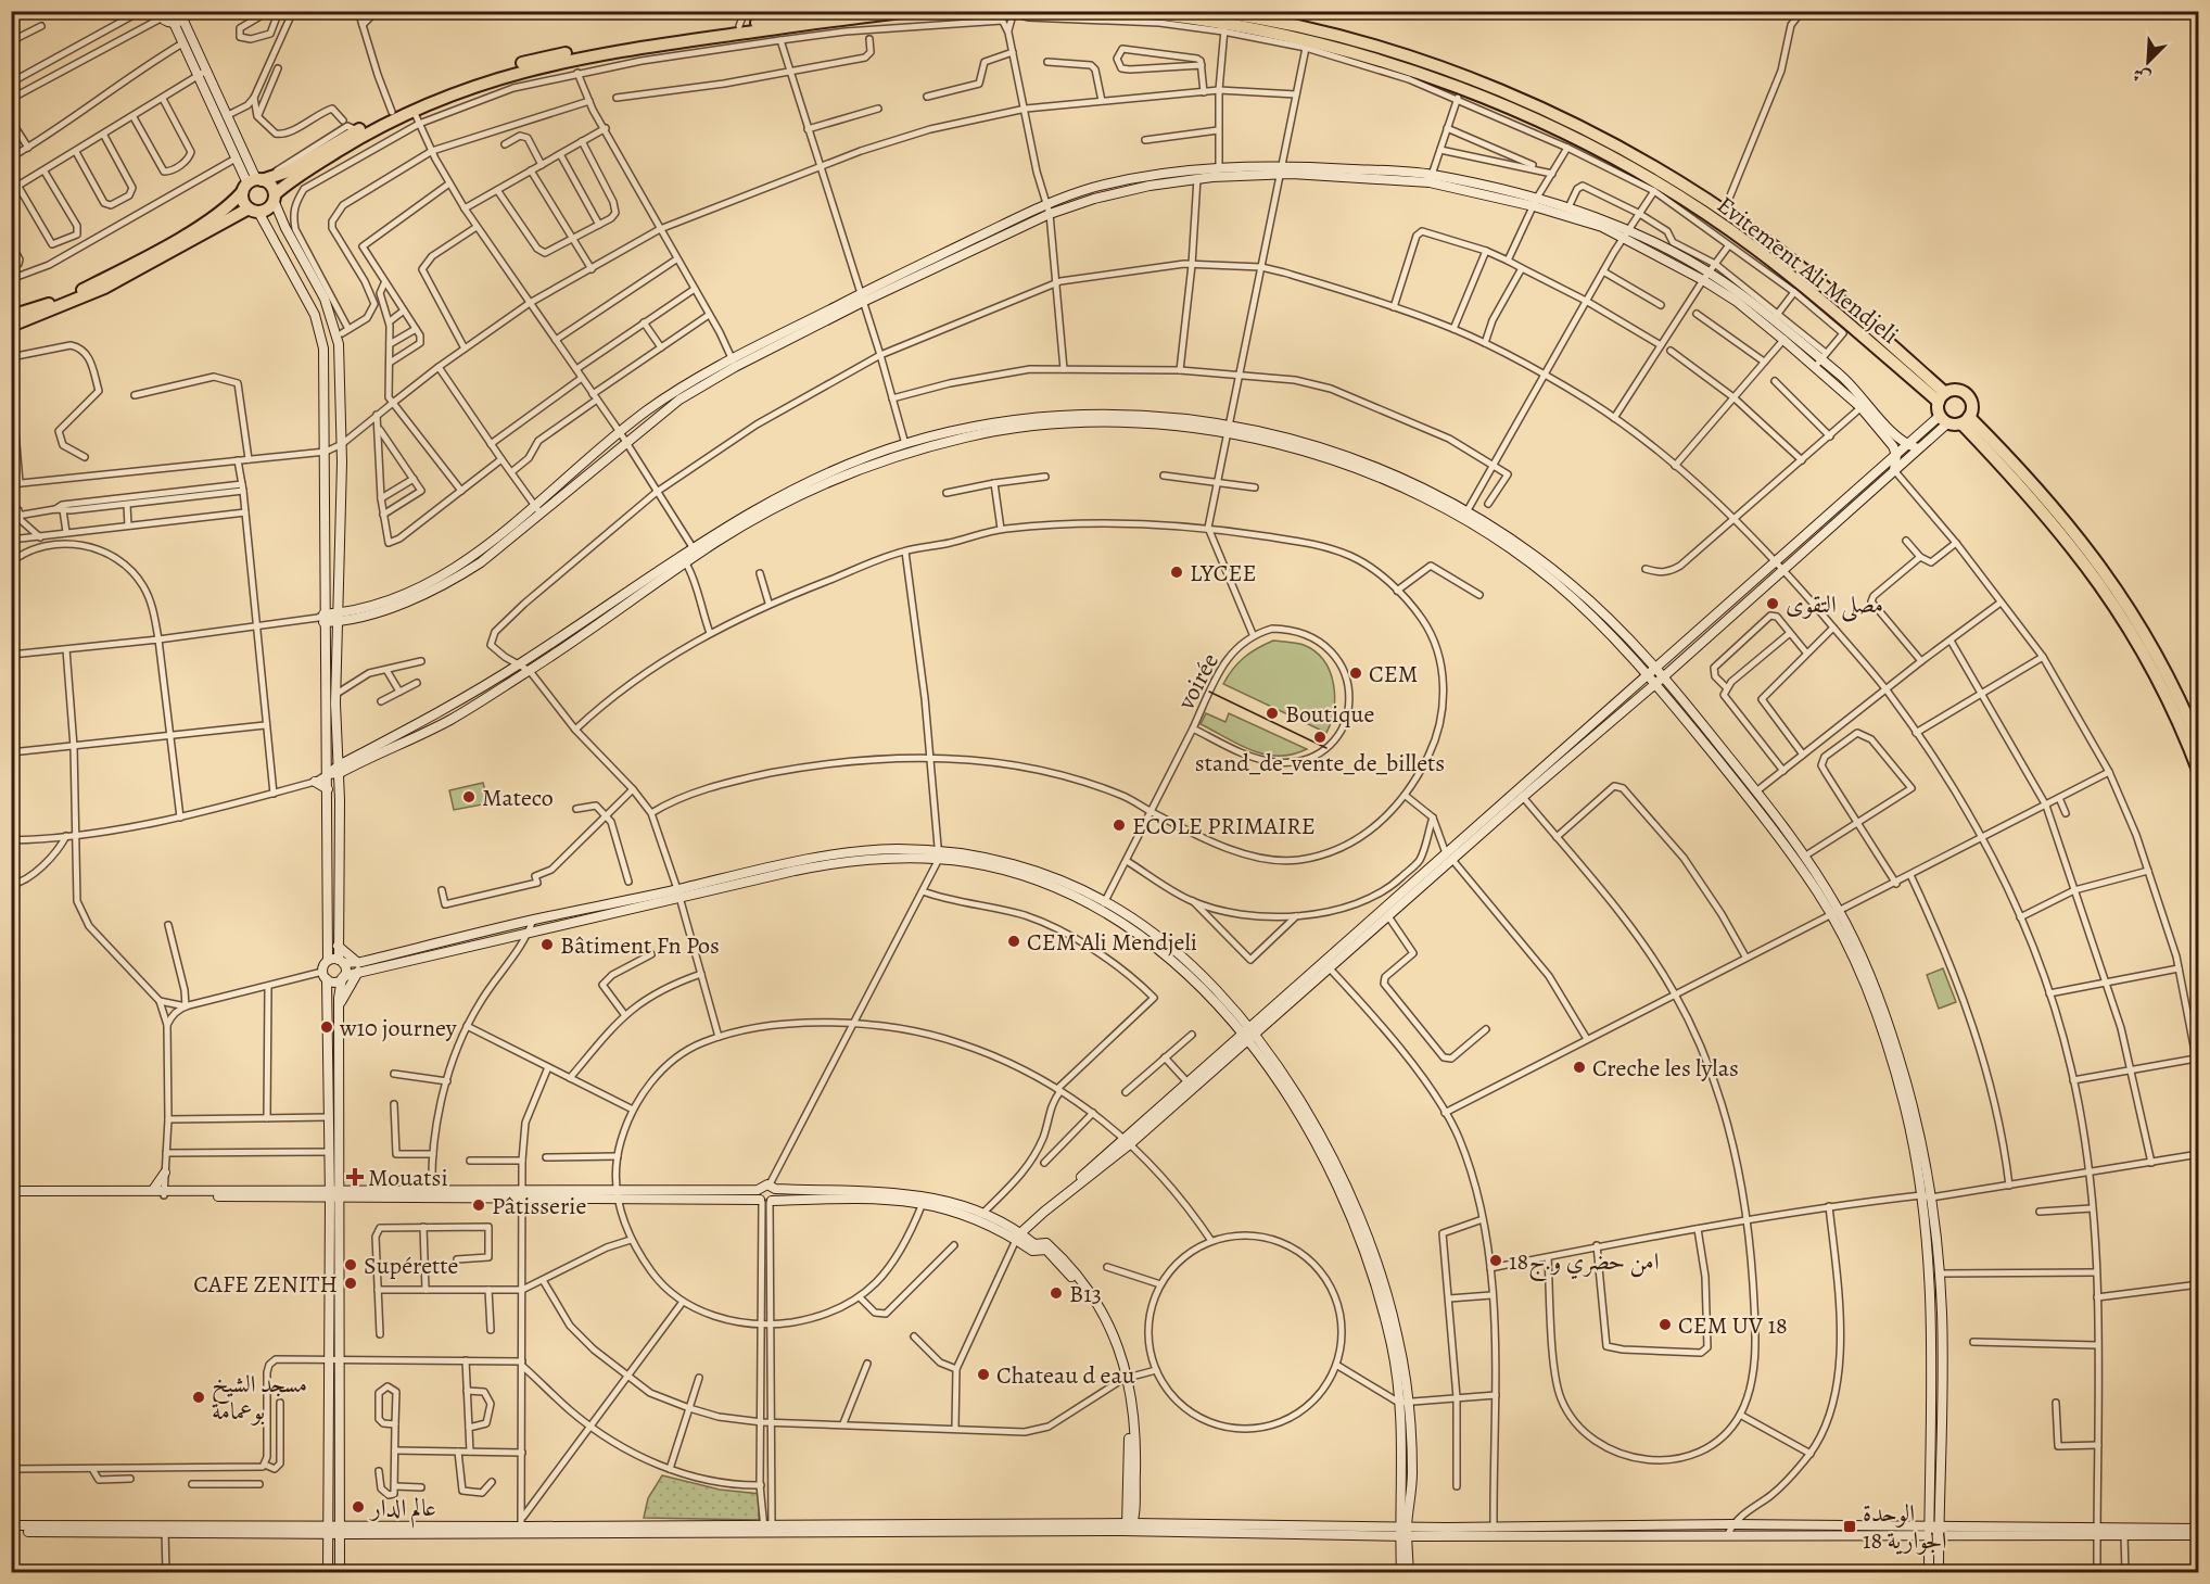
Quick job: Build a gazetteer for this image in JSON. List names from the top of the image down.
{
  "streets": {
    "highway": ["Evitement Ali Mendjeli"],
    "street": ["voirée"]
  },
  "places": {
    "other": [
      "LYCEE",
      "مصلى التقوى",
      "CEM",
      "Boutique",
      "stand_de_vente_de_billets",
      "Mateco",
      "ECOLE PRIMAIRE",
      "CEM Ali Mendjeli",
      "Bâtiment Fn Pos",
      "w10 journey",
      "Creche les lylas",
      "Pâtisserie",
      "امن حضري و.ج18",
      "Supérette",
      "CAFE ZENITH",
      "B13",
      "CEM UV 18",
      "Chateau d eau",
      "مسجد الشيخ بوعمامة",
      "عالم الدار"
    ],
    "health": ["Mouatsi"],
    "transit": ["الوحدة الجوارية 18"]
  },
  "north": "bottom left"
}
